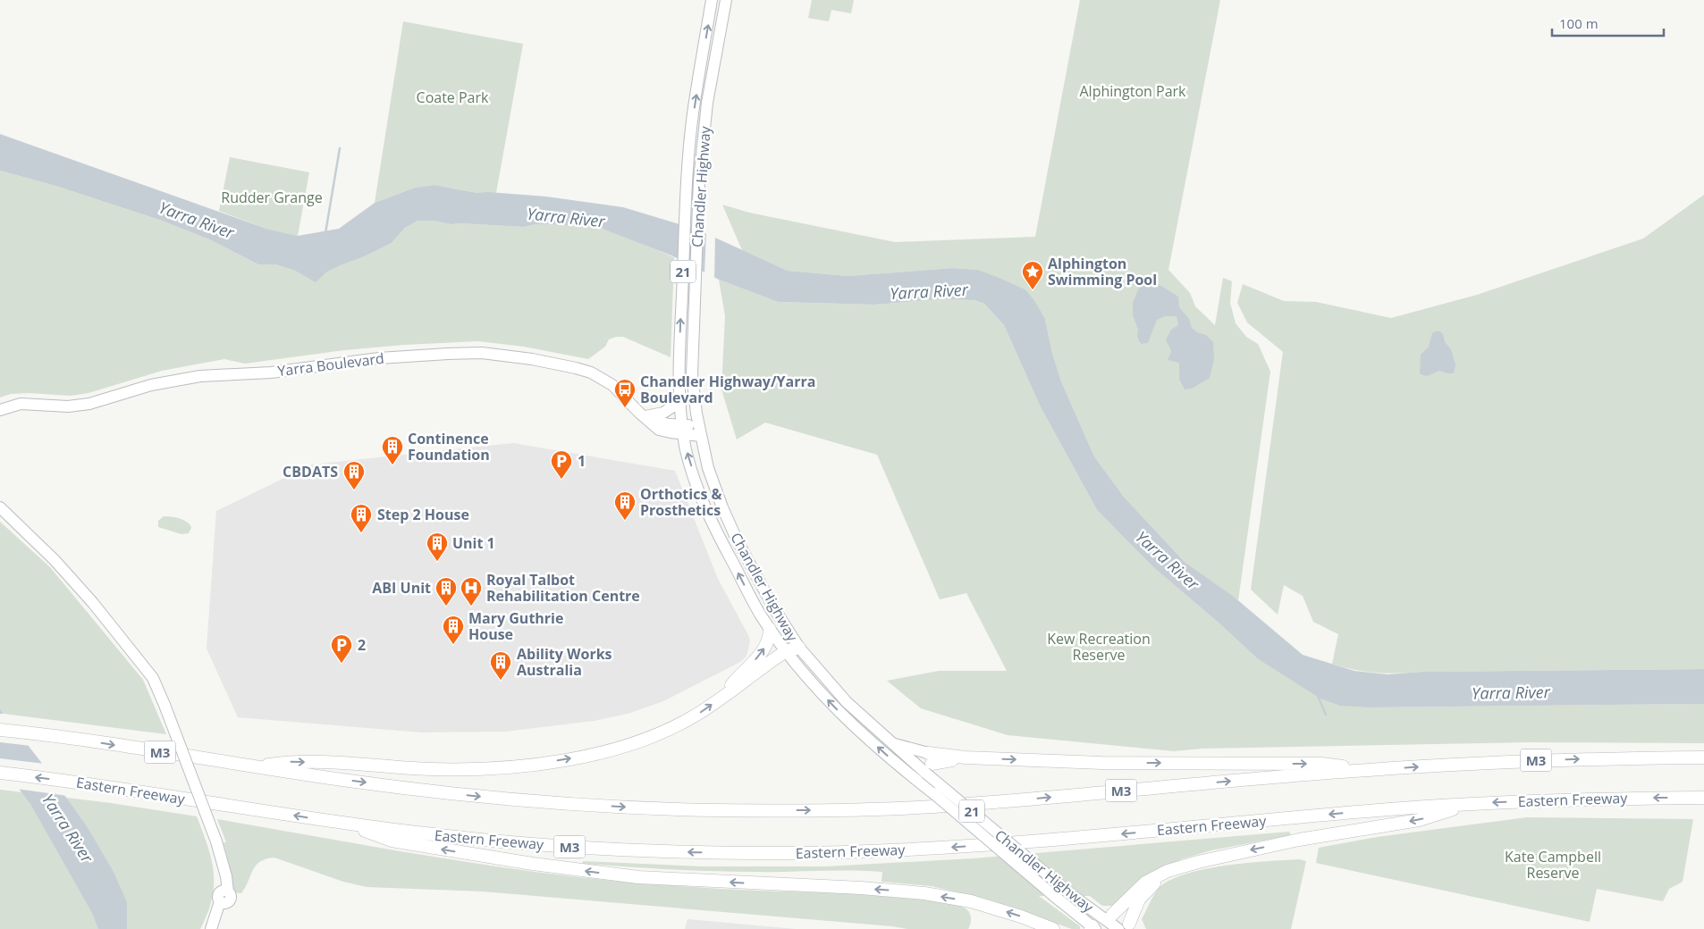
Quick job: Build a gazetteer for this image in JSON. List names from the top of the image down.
{
  "streets": {
    "highway": ["M3", "Eastern Freeway"],
    "main road": ["Chandler Highway", "21", "Yarra Boulevard"]
  },
  "crossings": [
    ["Chandler Highway", "Yarra Boulevard"]
  ],
  "water": ["Yarra River"],
  "parks": [
    "Alphington Park",
    "Coate Park",
    "Rudder Grange",
    "Kew Recreation Reserve",
    "Kate Campbell Reserve"
  ],
  "places": {
    "place": ["Alphington Swimming Pool"],
    "bus stop": ["Chandler Highway/Yarra Boulevard"],
    "building": [
      "Continence Foundation",
      "CBDATS",
      "Orthotics & Prosthetics",
      "Step 2 House",
      "Unit 1",
      "ABI Unit",
      "Mary Guthrie House",
      "Ability Works Australia"
    ],
    "parking": ["1", "2"],
    "hospital": ["Royal Talbot Rehabilitation Centre"]
  },
  "scale_bar": "100 m"
}
